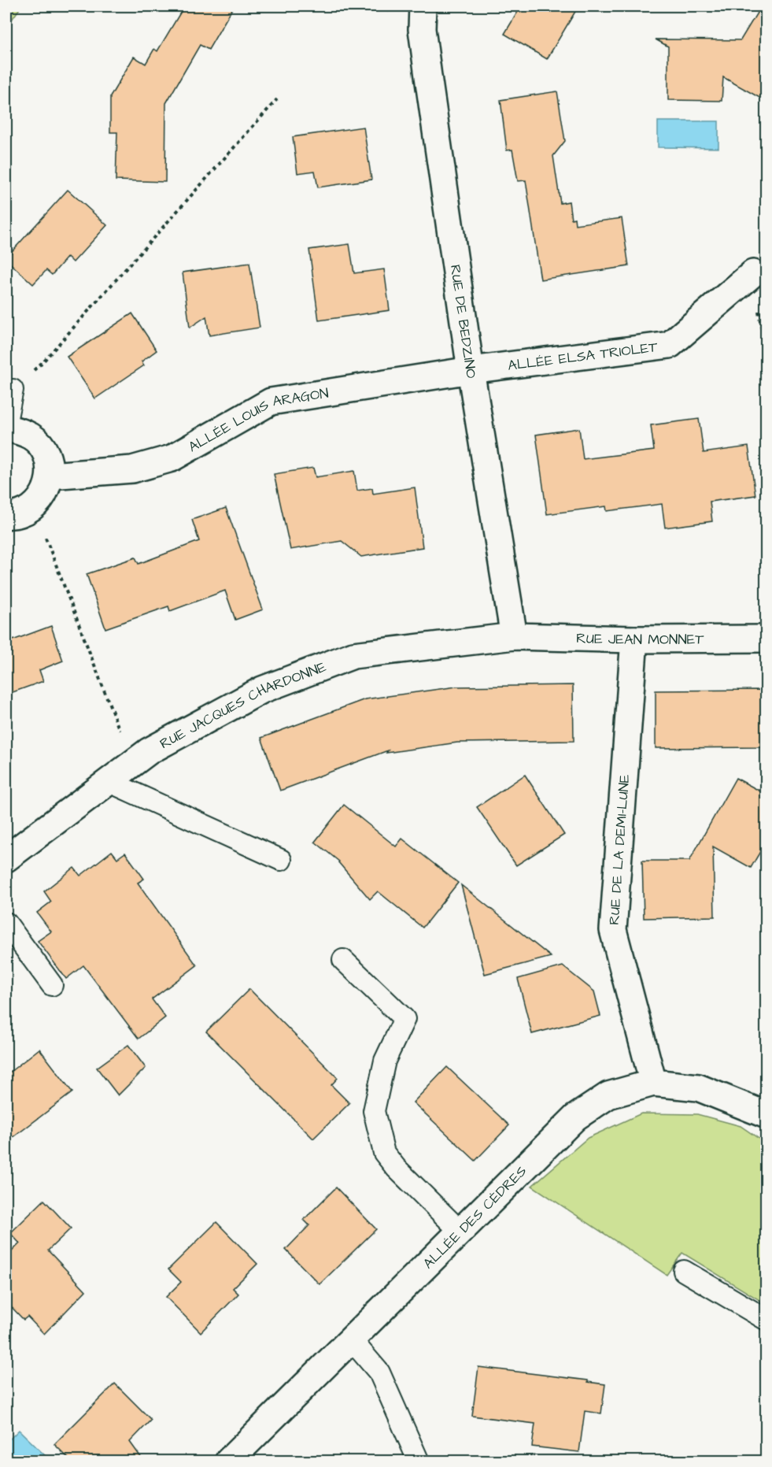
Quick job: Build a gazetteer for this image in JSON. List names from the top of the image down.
{
  "streets": {
    "street": [
      "RUE DE BEDZINO",
      "ALLÉE ELSA TRIOLET",
      "ALLÉE LOUIS ARAGON",
      "RUE JEAN MONNET",
      "RUE JACQUES CHARDONNE",
      "RUE DE LA DEMI-LUNE",
      "ALLÉE DES CÈDRES"
    ]
  },
  "crossings": [
    ["RUE DE BEDZINO", "ALLÉE ELSA TRIOLET"],
    ["RUE DE BEDZINO", "ALLÉE LOUIS ARAGON"],
    ["RUE DE BEDZINO", "RUE JEAN MONNET"],
    ["RUE DE BEDZINO", "RUE JACQUES CHARDONNE"],
    ["ALLÉE ELSA TRIOLET", "ALLÉE LOUIS ARAGON"],
    ["RUE JEAN MONNET", "RUE JACQUES CHARDONNE"],
    ["RUE JEAN MONNET", "RUE DE LA DEMI-LUNE"],
    ["RUE DE LA DEMI-LUNE", "ALLÉE DES CÈDRES"]
  ]
}
